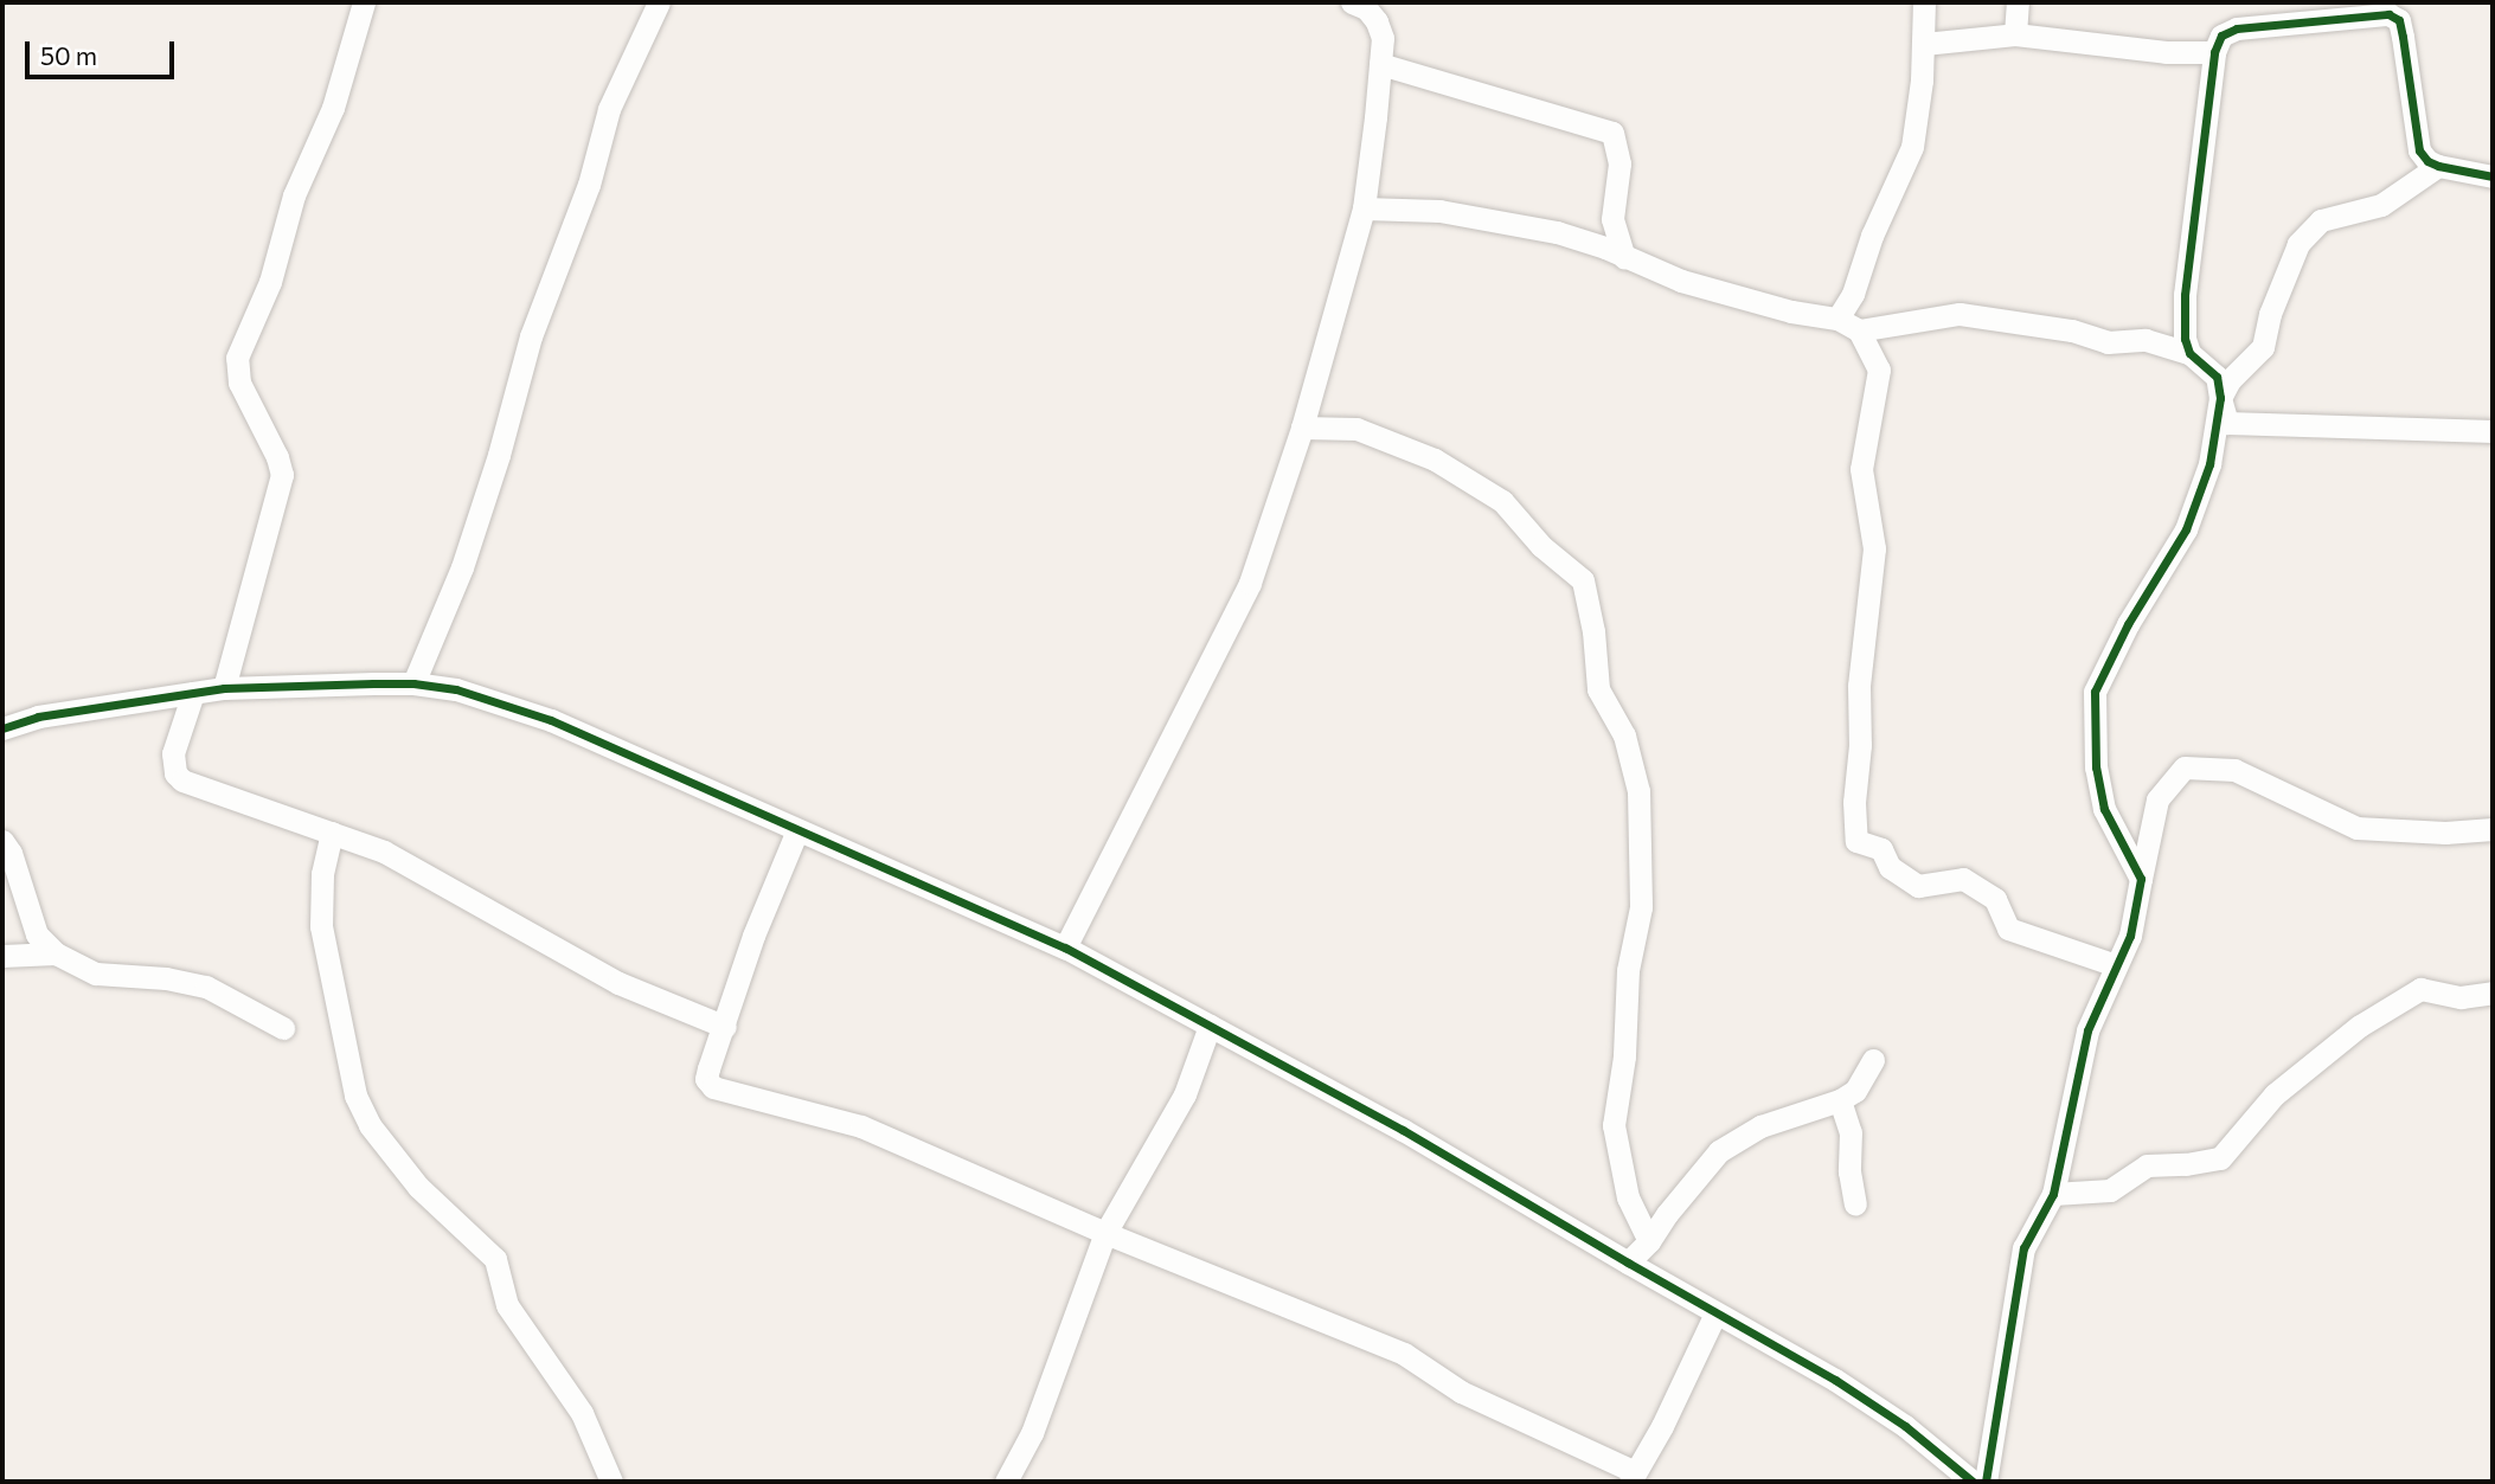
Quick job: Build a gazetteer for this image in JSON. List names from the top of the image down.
{
  "scale_bar": "50 m"
}
